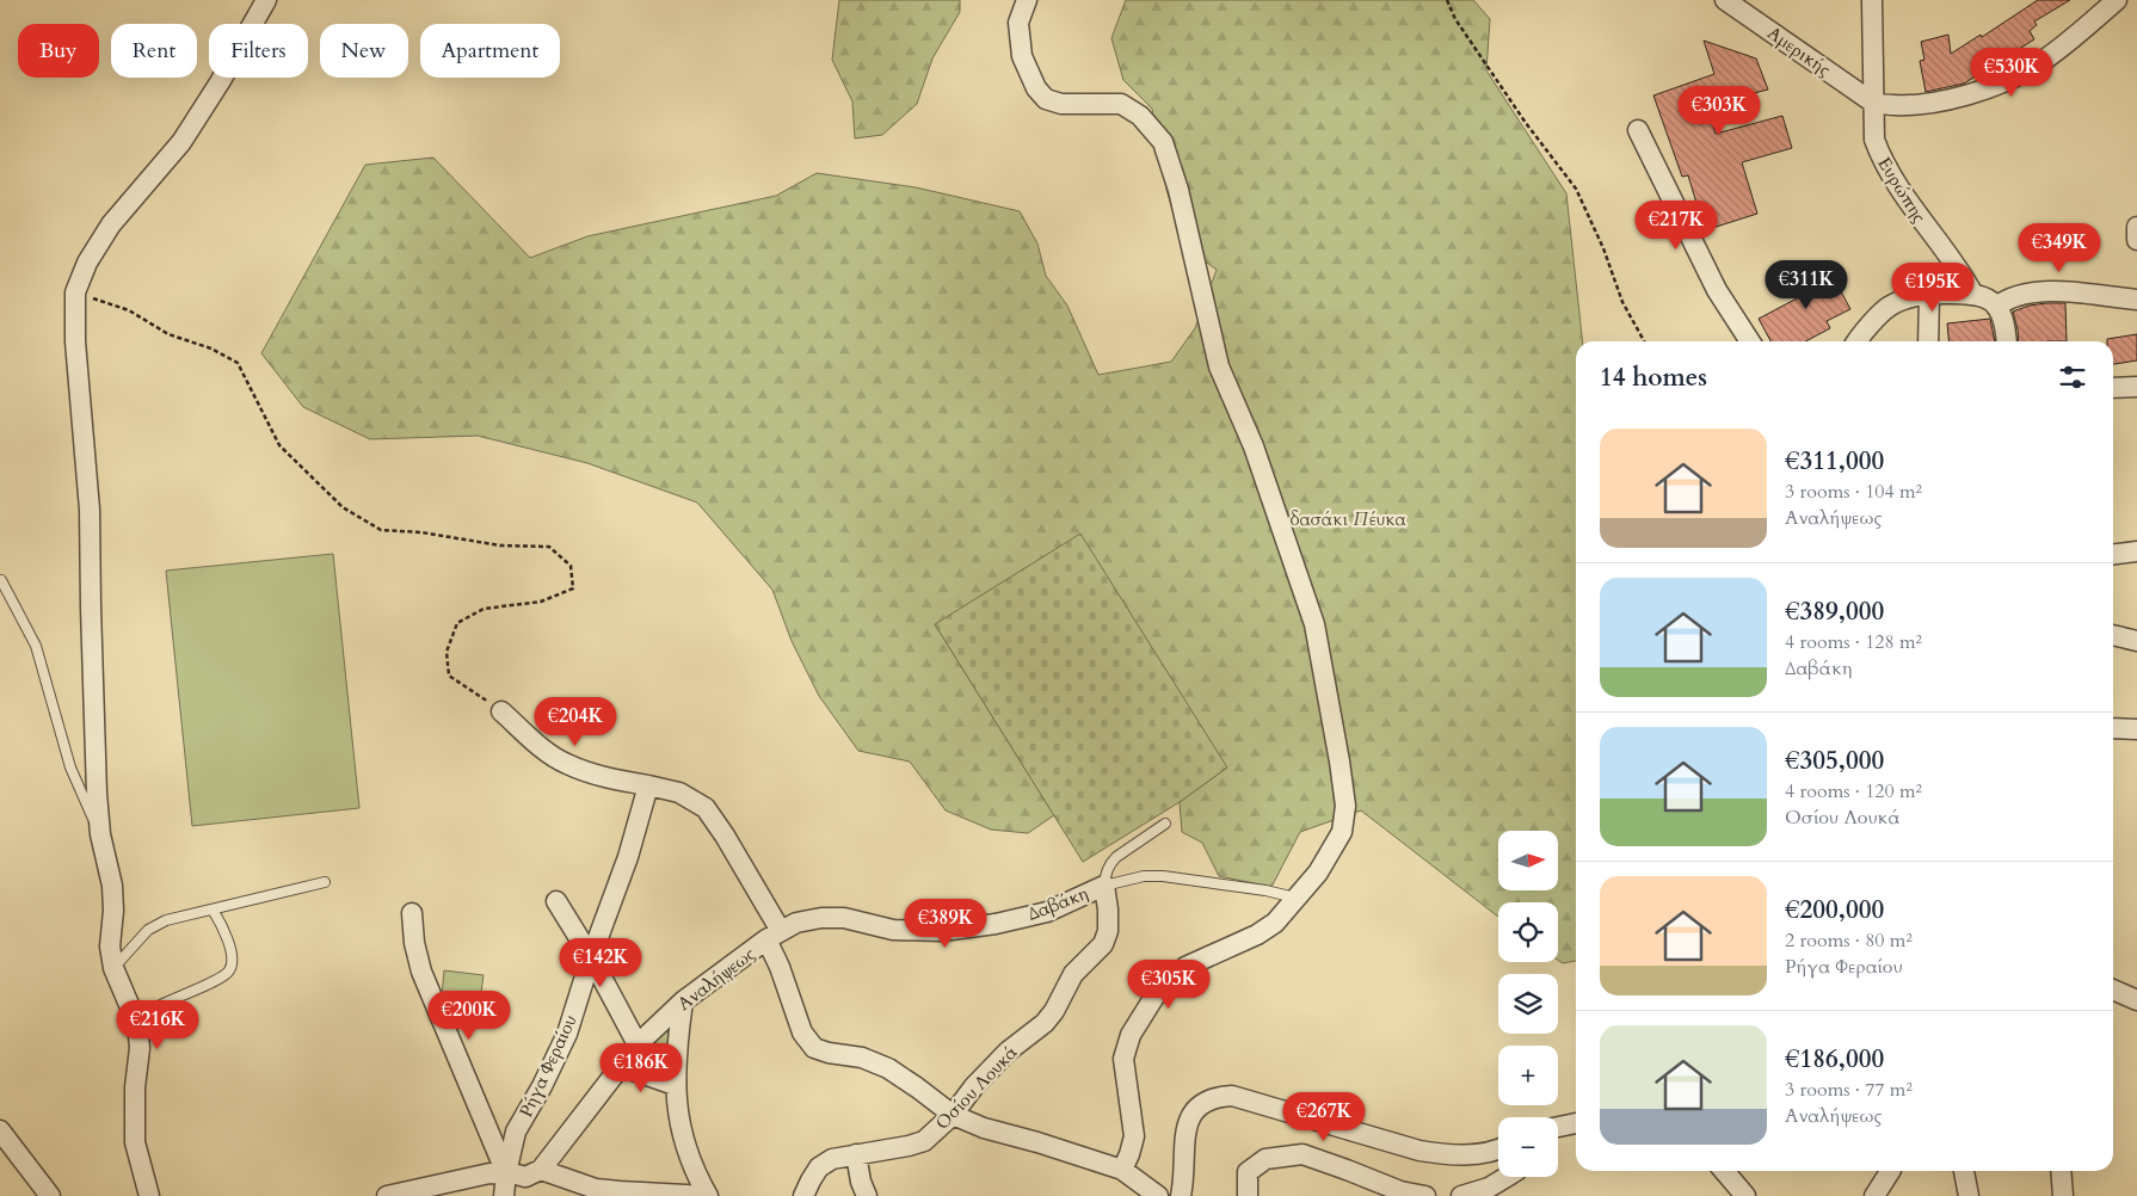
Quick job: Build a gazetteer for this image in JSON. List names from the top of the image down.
{
  "streets": {
    "street": [
      "Αμερικής",
      "Ευρώπης",
      "Δαβάκη",
      "Αναλήψεως",
      "Ρήγα Φεραίου",
      "Οσίου Λουκά"
    ]
  },
  "crossings": [
    ["Αμερικής", "Ευρώπης"],
    ["Δαβάκη", "Αναλήψεως"],
    ["Δαβάκη", "Οσίου Λουκά"],
    ["Αναλήψεως", "Οσίου Λουκά"]
  ],
  "parks": ["δασάκι Πέυκα"],
  "north": "right",
  "page": {
    "chip": [
      "Buy",
      "Rent",
      "Filters",
      "New",
      "Apartment"
    ],
    "price": [
      "€530K",
      "€303K",
      "€217K",
      "€349K",
      "€311K",
      "€195K",
      "€204K",
      "€389K",
      "€142K",
      "€305K",
      "€200K",
      "€216K",
      "€186K",
      "€267K"
    ],
    "heading": "14 homes",
    "list": [
      {
        "name": "€311,000",
        "note": "3 rooms · 104 m² · Αναλήψεως"
      },
      {
        "name": "€389,000",
        "note": "4 rooms · 128 m² · Δαβάκη"
      },
      {
        "name": "€305,000",
        "note": "4 rooms · 120 m² · Οσίου Λουκά"
      },
      {
        "name": "€200,000",
        "note": "2 rooms · 80 m² · Ρήγα Φεραίου"
      },
      {
        "name": "€186,000",
        "note": "3 rooms · 77 m² · Αναλήψεως"
      }
    ],
    "map_buttons": ["+", "−"]
  }
}
